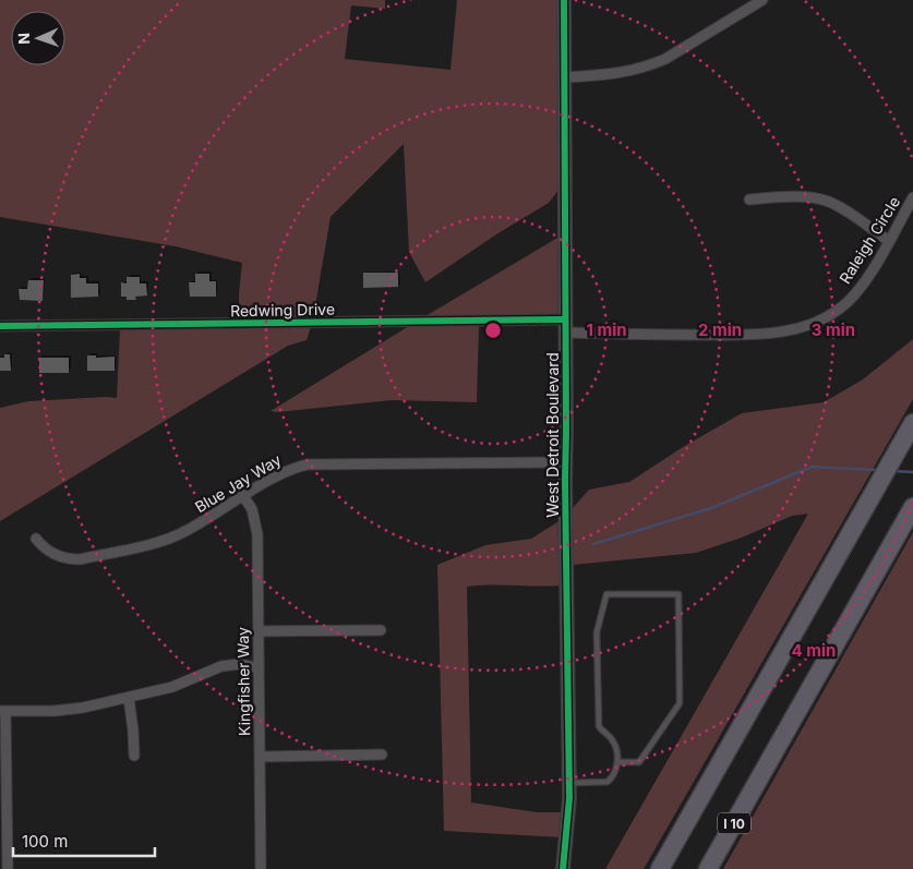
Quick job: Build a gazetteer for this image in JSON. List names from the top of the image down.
{
  "streets": {
    "highway": ["I 10"],
    "street": [
      "Raleigh Circle",
      "Redwing Drive",
      "West Detroit Boulevard",
      "Blue Jay Way",
      "Kingfisher Way"
    ]
  },
  "crossings": [
    ["Raleigh Circle", "Redwing Drive"],
    ["Raleigh Circle", "West Detroit Boulevard"],
    ["Redwing Drive", "West Detroit Boulevard"],
    ["West Detroit Boulevard", "Blue Jay Way"],
    ["Blue Jay Way", "Kingfisher Way"]
  ],
  "scale_bar": "100 m",
  "north": "left",
  "rings": [
    "1 min",
    "2 min",
    "3 min",
    "4 min"
  ]
}
